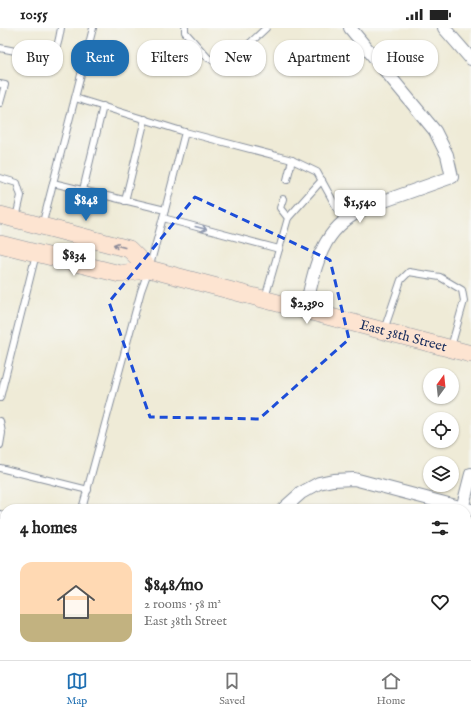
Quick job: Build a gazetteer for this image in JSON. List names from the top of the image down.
{
  "streets": {
    "main road": ["East 38th Street"]
  },
  "north": "top",
  "page": {
    "status": "10:55",
    "chip": [
      "Buy",
      "Rent",
      "Filters",
      "New",
      "Apartment",
      "House"
    ],
    "price": [
      "$848",
      "$1,540",
      "$834",
      "$2,390"
    ],
    "heading": "4 homes",
    "list": [
      {
        "name": "$848/mo",
        "note": "2 rooms · 58 m² · East 38th Street"
      }
    ],
    "tabs": ["Map", "Saved", "Home"]
  }
}
